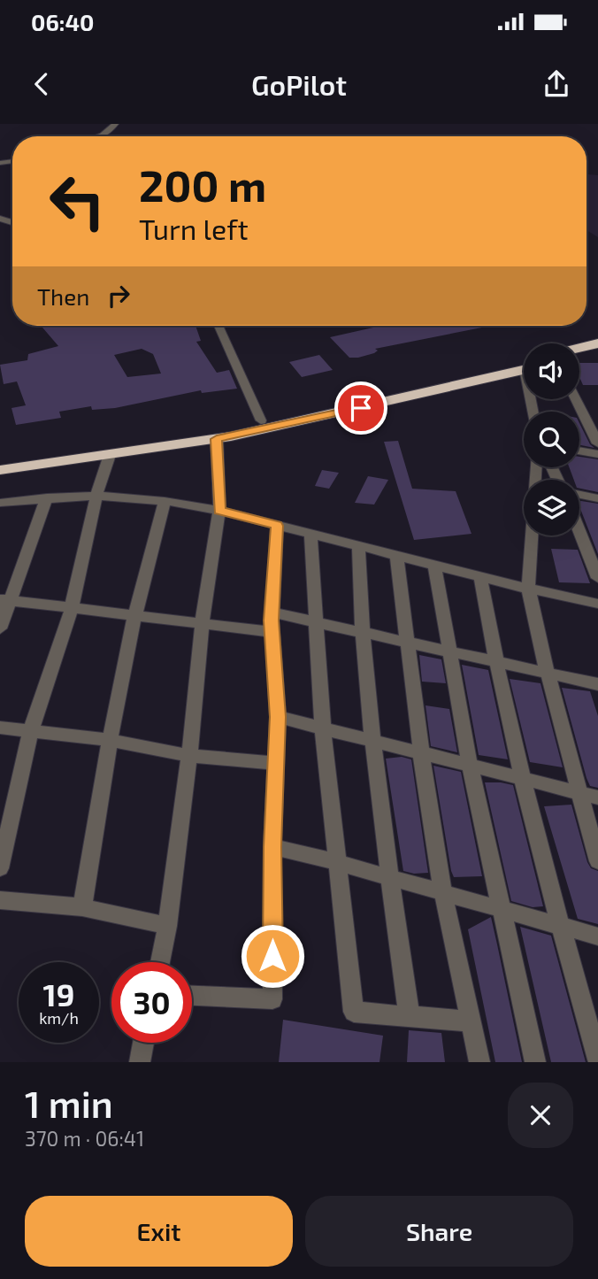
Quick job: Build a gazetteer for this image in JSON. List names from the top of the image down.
{
  "page": {
    "status": "06:40",
    "header": "GoPilot",
    "turn": ["200 m", "Turn left"],
    "then": "Then",
    "speed": "19 km/h",
    "limit": "30",
    "heading": ["1 min", "370 m · 06:41"],
    "buttons": ["Exit", "Share"]
  }
}
